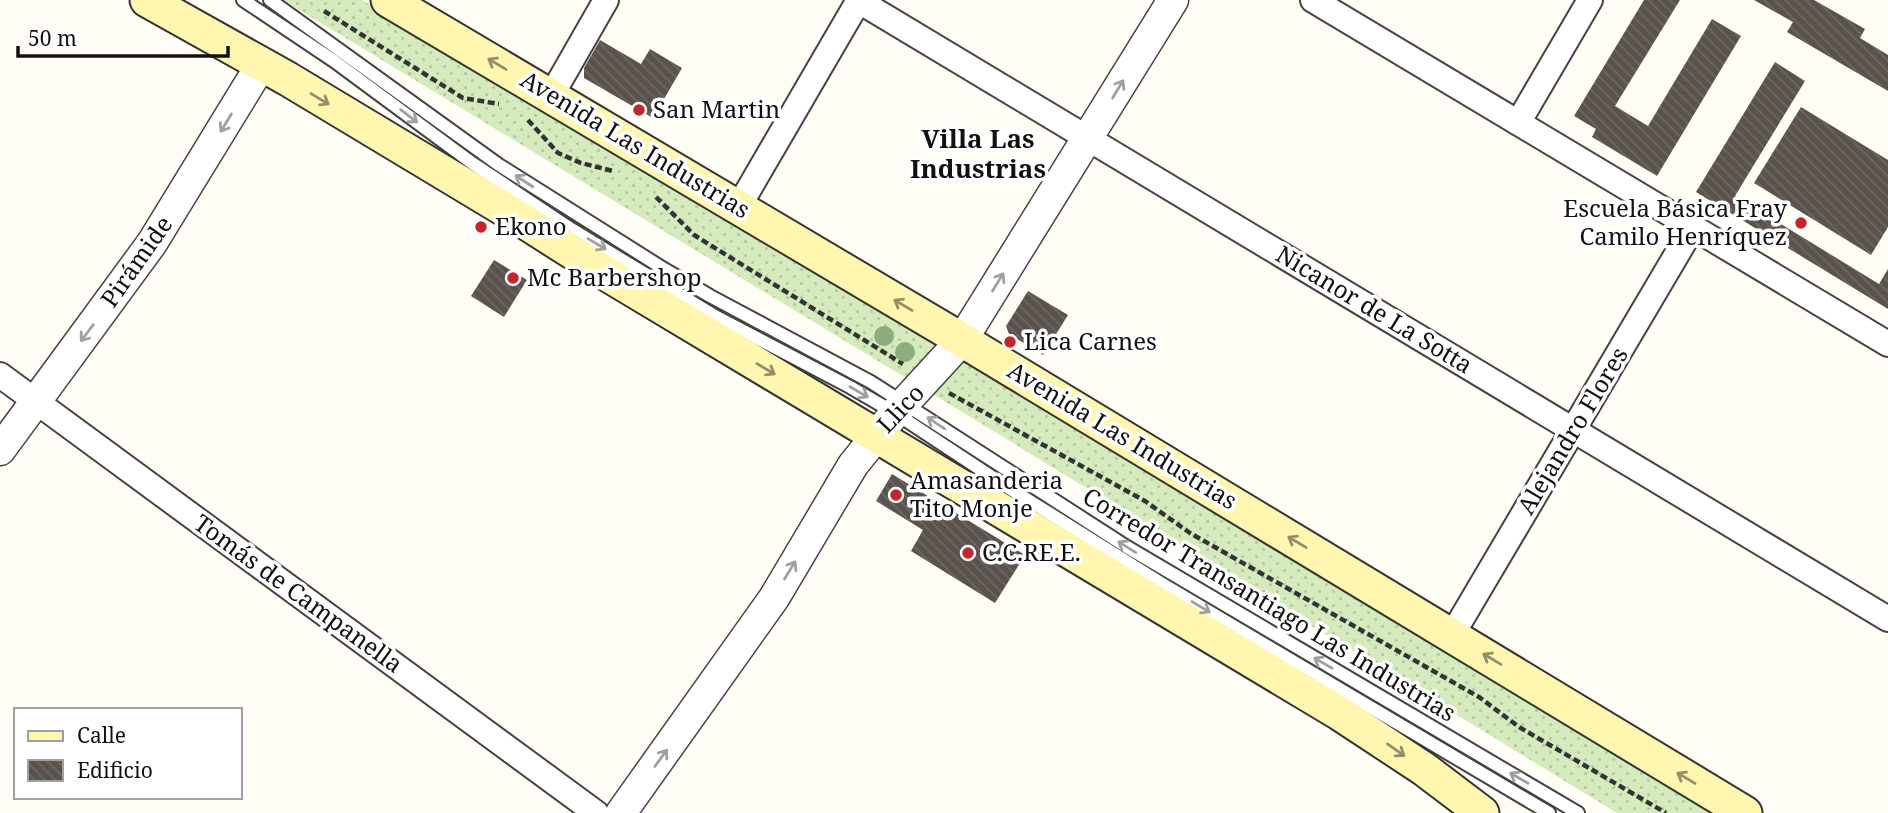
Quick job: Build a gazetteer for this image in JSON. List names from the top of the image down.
{
  "streets": {
    "main road": ["Avenida Las Industrias"],
    "street": [
      "Pirámide",
      "Nicanor de La Sotta",
      "Llico",
      "Alejandro Flores",
      "Tomás de Campanella"
    ],
    "lane": ["Corredor Transantiago Las Industrias"]
  },
  "crossings": [
    ["Avenida Las Industrias", "Llico"],
    ["Avenida Las Industrias", "Alejandro Flores"],
    ["Pirámide", "Tomás de Campanella"],
    ["Nicanor de La Sotta", "Llico"],
    ["Nicanor de La Sotta", "Alejandro Flores"],
    ["Llico", "Corredor Transantiago Las Industrias"]
  ],
  "one_way": ["Pirámide", "Llico"],
  "districts": ["Villa Las Industrias"],
  "places": [
    "San Martin",
    "Escuela Básica Fray Camilo Henríquez",
    "Ekono",
    "Mc Barbershop",
    "Lica Carnes",
    "Amasanderia Tito Monje",
    "C.C.RE.E."
  ],
  "legend": ["Calle", "Edificio"],
  "scale_bar": "50 m"
}
